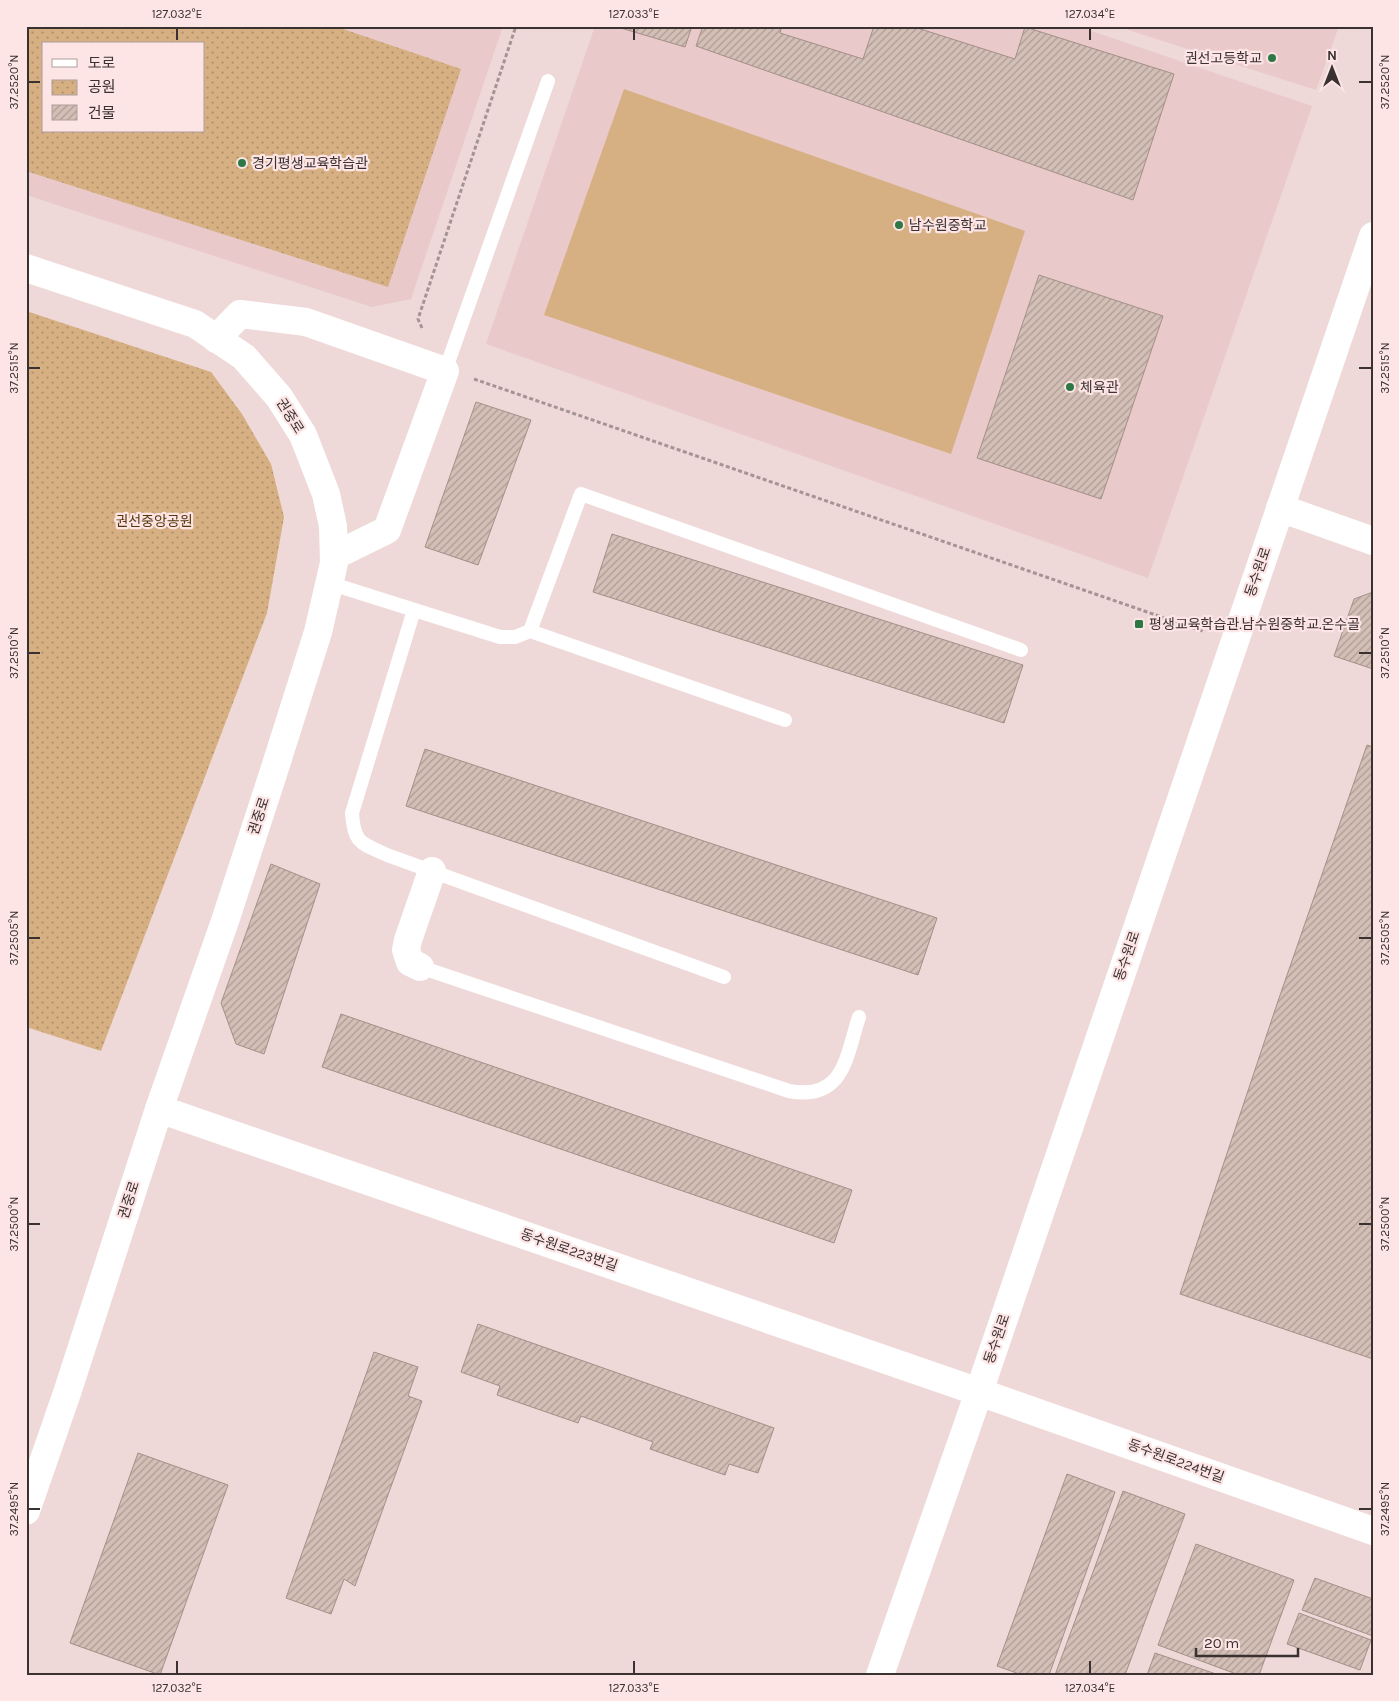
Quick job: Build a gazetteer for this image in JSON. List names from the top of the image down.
{
  "streets": {
    "street": [
      "권중로",
      "동수원로",
      "동수원로223번길",
      "동수원로224번길"
    ]
  },
  "crossings": [
    ["권중로", "동수원로223번길"],
    ["동수원로", "동수원로223번길"],
    ["동수원로", "동수원로224번길"],
    ["동수원로223번길", "동수원로224번길"]
  ],
  "parks": ["권선중앙공원"],
  "places": {
    "other": [
      "권선고등학교",
      "경기평생교육학습관",
      "남수원중학교",
      "체육관"
    ],
    "transit": ["평생교육학습관.남수원중학교.온수골"]
  },
  "legend": ["도로", "공원", "건물"],
  "scale_bar": "20 m",
  "north": "top",
  "coordinates": [
    "127.032°E",
    "127.033°E",
    "127.034°E",
    "37.2520°N",
    "37.2515°N",
    "37.2510°N",
    "37.2505°N",
    "37.2500°N",
    "37.2495°N"
  ]
}
